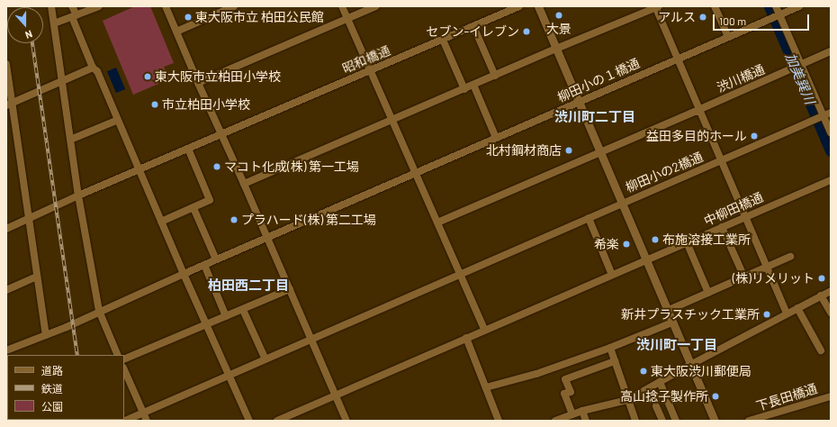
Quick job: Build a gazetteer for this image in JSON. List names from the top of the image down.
{
  "streets": {
    "street": [
      "昭和橋通",
      "渋川橋通",
      "柳田小の１橋通",
      "柳田小の2橋通",
      "中柳田橋通",
      "下長田橋通"
    ]
  },
  "districts": ["渋川町二丁目", "柏田西二丁目", "渋川町一丁目"],
  "water": ["加美巽川"],
  "places": [
    "大景",
    "東大阪市立 柏田公民館",
    "アルス",
    "セブン-イレブン",
    "東大阪市立柏田小学校",
    "市立柏田小学校",
    "益田多目的ホール",
    "北村鋼材商店",
    "マコト化成(株) 第一工場",
    "プラハード(株) 第二工場",
    "布施溶接工業所",
    "希楽",
    "(株)リメリット",
    "新井プラスチック工業所",
    "東大阪渋川郵便局",
    "高山捻子製作所"
  ],
  "legend": ["道路", "鉄道", "公園"],
  "scale_bar": "100 m",
  "north": "bottom"
}
